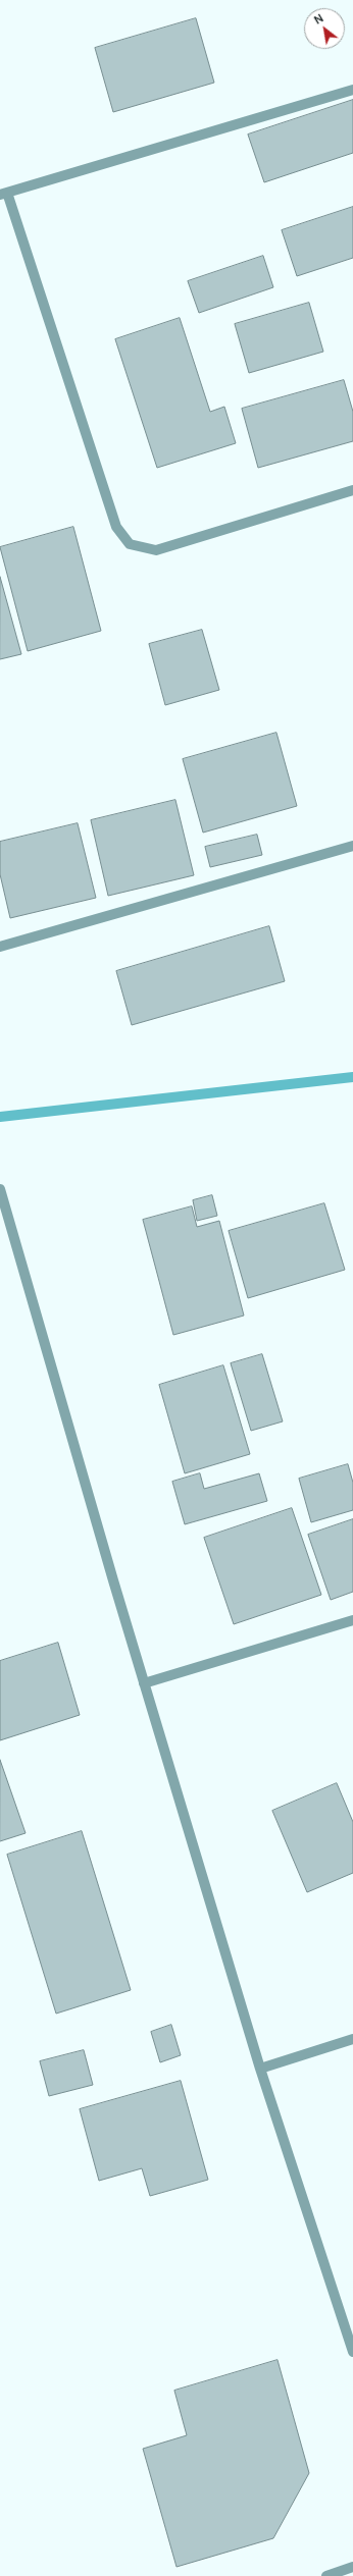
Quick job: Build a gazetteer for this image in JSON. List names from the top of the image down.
{
  "north": "top left"
}
